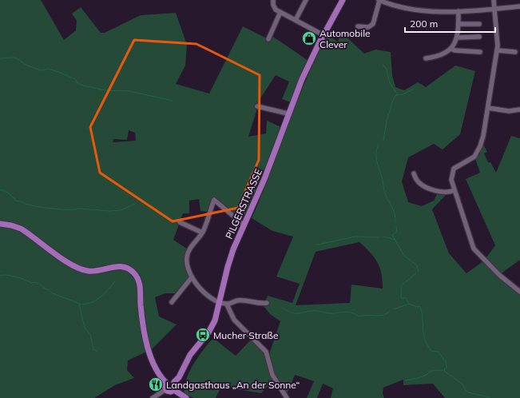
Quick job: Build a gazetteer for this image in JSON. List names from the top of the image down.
{
  "streets": {
    "main road": ["PILGERSTRASSE"]
  },
  "places": {
    "shop": ["Automobile Clever"],
    "bus stop": ["Mucher Straße"],
    "restaurant": ["Landgasthaus „An der Sonne“"]
  },
  "scale_bar": "200 m"
}
